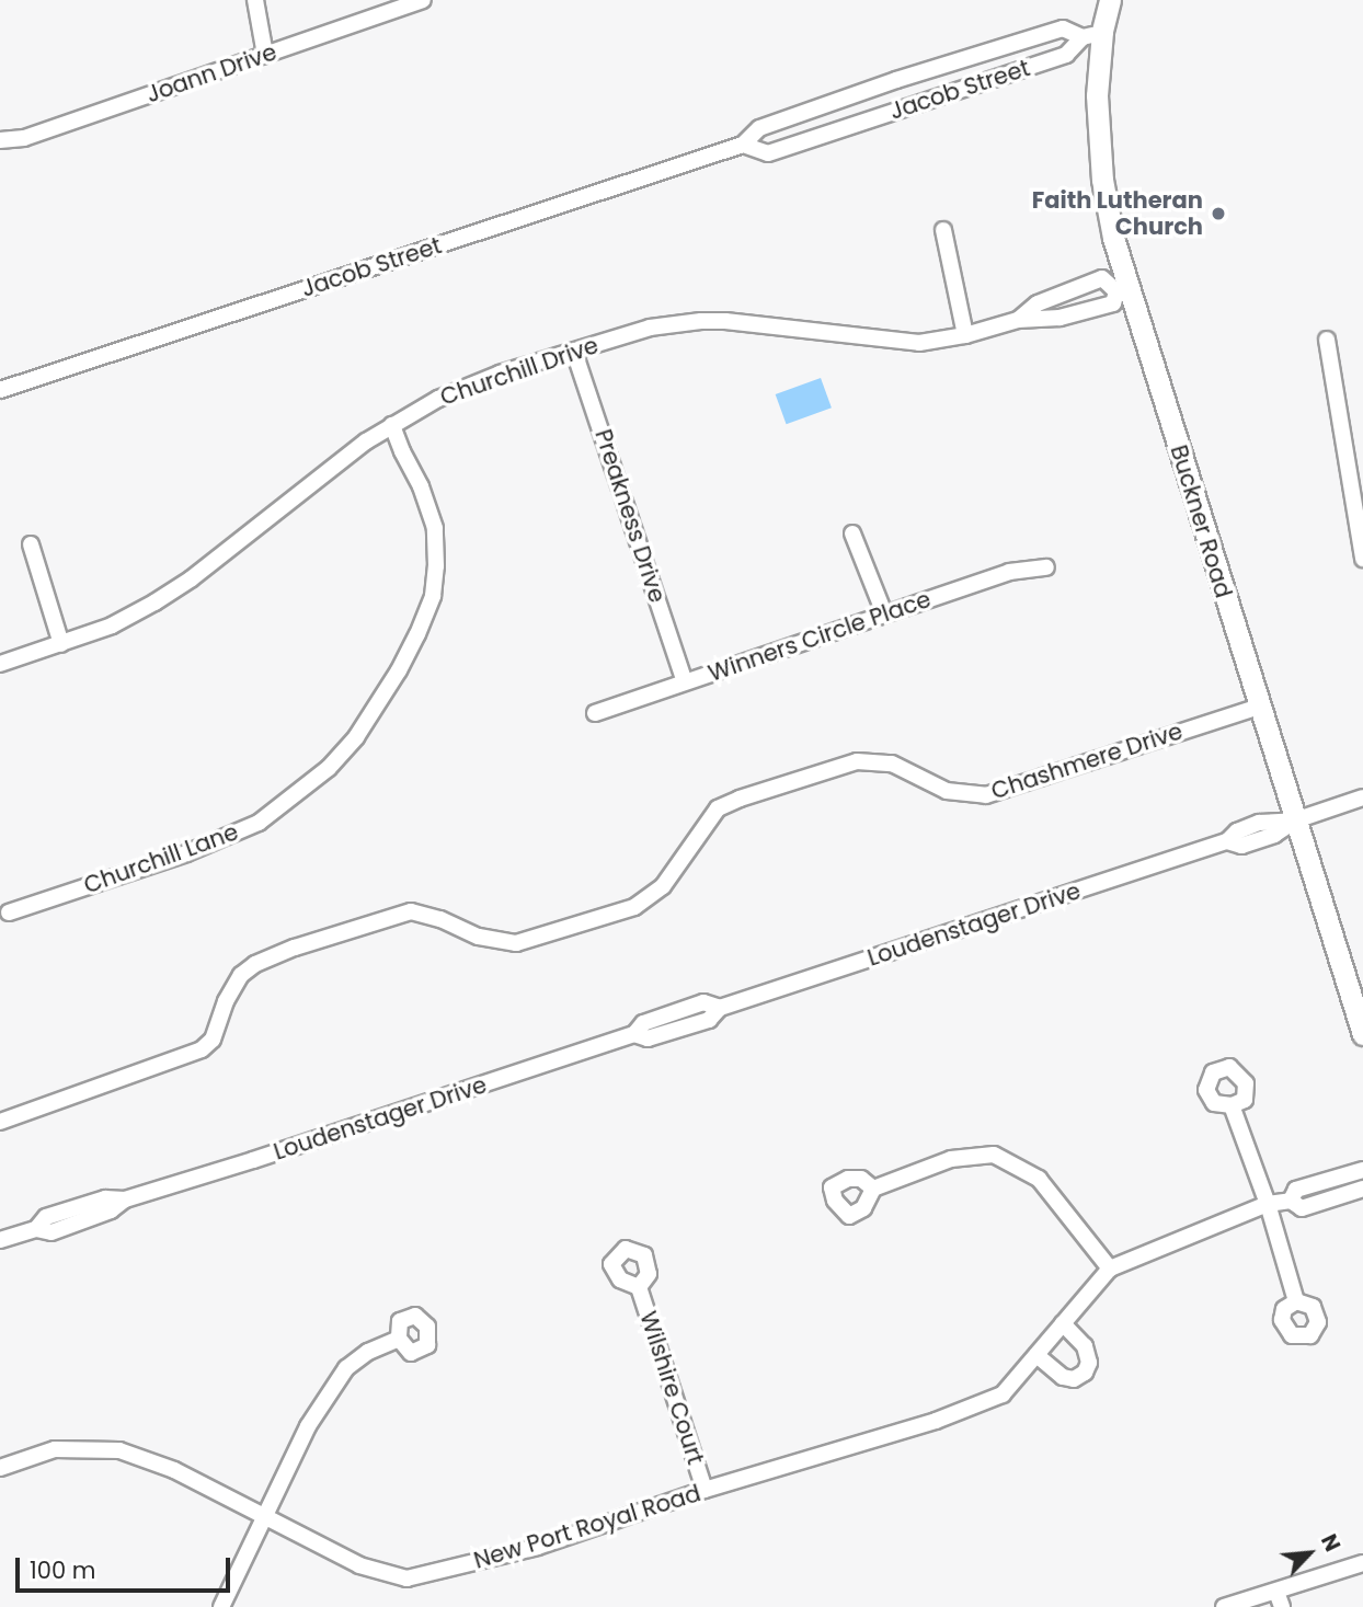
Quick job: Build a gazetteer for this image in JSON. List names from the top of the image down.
{
  "streets": {
    "street": [
      "Joann Drive",
      "Jacob Street",
      "Churchill Drive",
      "Preakness Drive",
      "Buckner Road",
      "Winners Circle Place",
      "Chashmere Drive",
      "Churchill Lane",
      "Loudenstager Drive",
      "Wilshire Court",
      "New Port Royal Road"
    ]
  },
  "crossings": [
    ["Jacob Street", "Buckner Road"],
    ["Churchill Drive", "Preakness Drive"],
    ["Churchill Drive", "Buckner Road"],
    ["Churchill Drive", "Churchill Lane"],
    ["Preakness Drive", "Winners Circle Place"],
    ["Buckner Road", "Chashmere Drive"],
    ["Buckner Road", "Loudenstager Drive"],
    ["Wilshire Court", "New Port Royal Road"]
  ],
  "places": ["Faith Lutheran Church"],
  "scale_bar": "100 m",
  "north": "top right"
}
